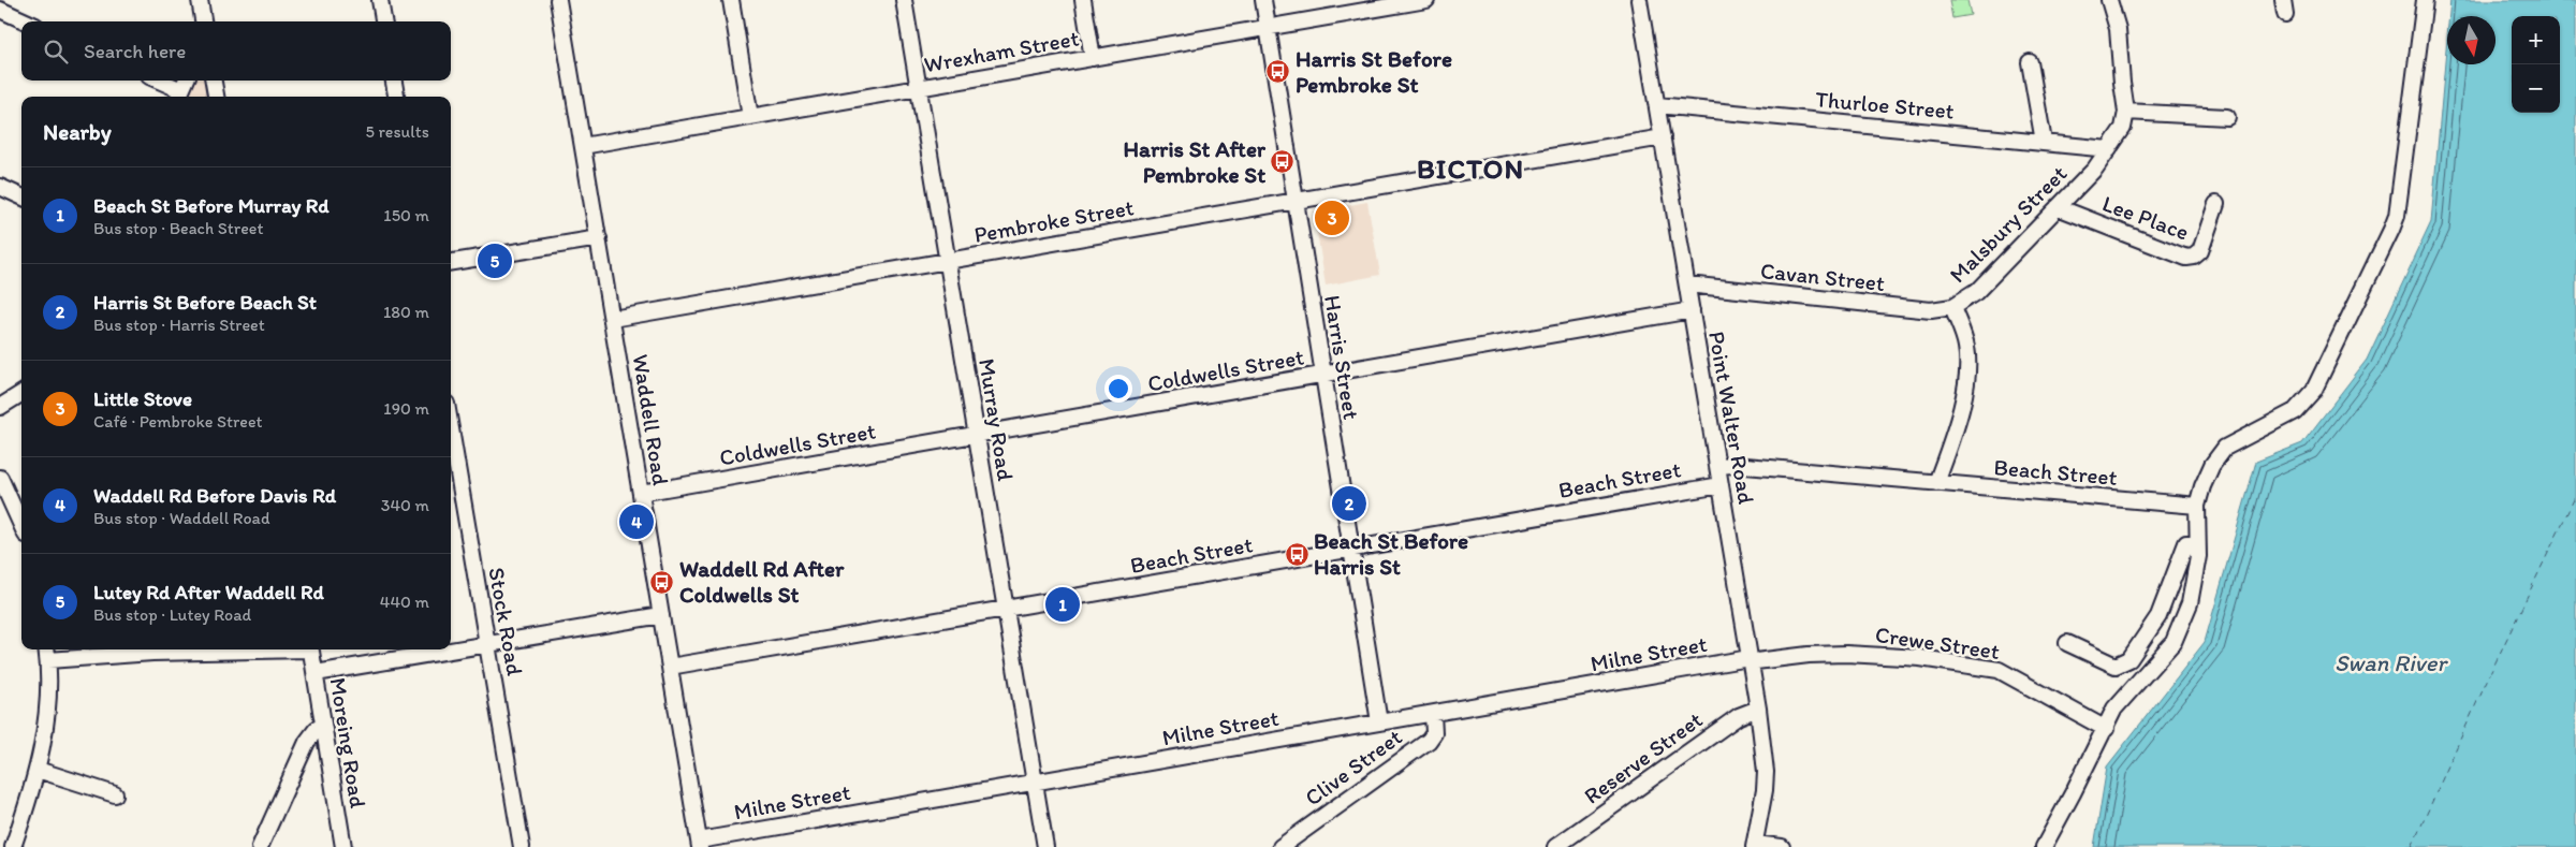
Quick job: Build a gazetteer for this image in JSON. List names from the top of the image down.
{
  "streets": {
    "street": [
      "Wrexham Street",
      "Thurloe Street",
      "Lee Place",
      "Pembroke Street",
      "Malsbury Street",
      "Cavan Street",
      "Harris Street",
      "Coldwells Street",
      "Point Walter Road",
      "Waddell Road",
      "Murray Road",
      "Beach Street",
      "Stock Road",
      "Crewe Street",
      "Milne Street",
      "Moreing Road",
      "Reserve Street",
      "Clive Street"
    ]
  },
  "crossings": [
    ["Wrexham Street", "Harris Street"],
    ["Wrexham Street", "Waddell Road"],
    ["Wrexham Street", "Murray Road"],
    ["Thurloe Street", "Malsbury Street"],
    ["Thurloe Street", "Point Walter Road"],
    ["Lee Place", "Malsbury Street"],
    ["Pembroke Street", "Harris Street"],
    ["Pembroke Street", "Point Walter Road"],
    ["Pembroke Street", "Waddell Road"],
    ["Pembroke Street", "Murray Road"],
    ["Malsbury Street", "Cavan Street"],
    ["Malsbury Street", "Beach Street"],
    ["Cavan Street", "Point Walter Road"],
    ["Harris Street", "Coldwells Street"],
    ["Harris Street", "Beach Street"],
    ["Harris Street", "Milne Street"],
    ["Coldwells Street", "Point Walter Road"],
    ["Coldwells Street", "Waddell Road"],
    ["Coldwells Street", "Murray Road"],
    ["Point Walter Road", "Beach Street"],
    ["Point Walter Road", "Crewe Street"],
    ["Point Walter Road", "Milne Street"],
    ["Point Walter Road", "Reserve Street"],
    ["Waddell Road", "Beach Street"],
    ["Waddell Road", "Milne Street"],
    ["Murray Road", "Beach Street"],
    ["Murray Road", "Milne Street"],
    ["Crewe Street", "Milne Street"],
    ["Milne Street", "Clive Street"]
  ],
  "districts": ["BICTON"],
  "water": ["Swan River"],
  "places": {
    "bus stop": [
      "Harris St Before Pembroke St",
      "Harris St After Pembroke St",
      "Beach St Before Harris St",
      "Waddell Rd After Coldwells St"
    ]
  },
  "north": "bottom",
  "page": {
    "map_buttons": ["+", "−"],
    "search": "Search here",
    "heading": ["Nearby", "5 results"],
    "list": [
      {
        "mark": "1",
        "name": "Beach St Before Murray Rd",
        "note": "Bus stop · Beach Street",
        "value": "150 m"
      },
      {
        "mark": "2",
        "name": "Harris St Before Beach St",
        "note": "Bus stop · Harris Street",
        "value": "180 m"
      },
      {
        "mark": "3",
        "name": "Little Stove",
        "note": "Café · Pembroke Street",
        "value": "190 m"
      },
      {
        "mark": "4",
        "name": "Waddell Rd Before Davis Rd",
        "note": "Bus stop · Waddell Road",
        "value": "340 m"
      },
      {
        "mark": "5",
        "name": "Lutey Rd After Waddell Rd",
        "note": "Bus stop · Lutey Road",
        "value": "440 m"
      }
    ],
    "pins": [
      "3",
      "5",
      "2",
      "4",
      "1"
    ]
  }
}
